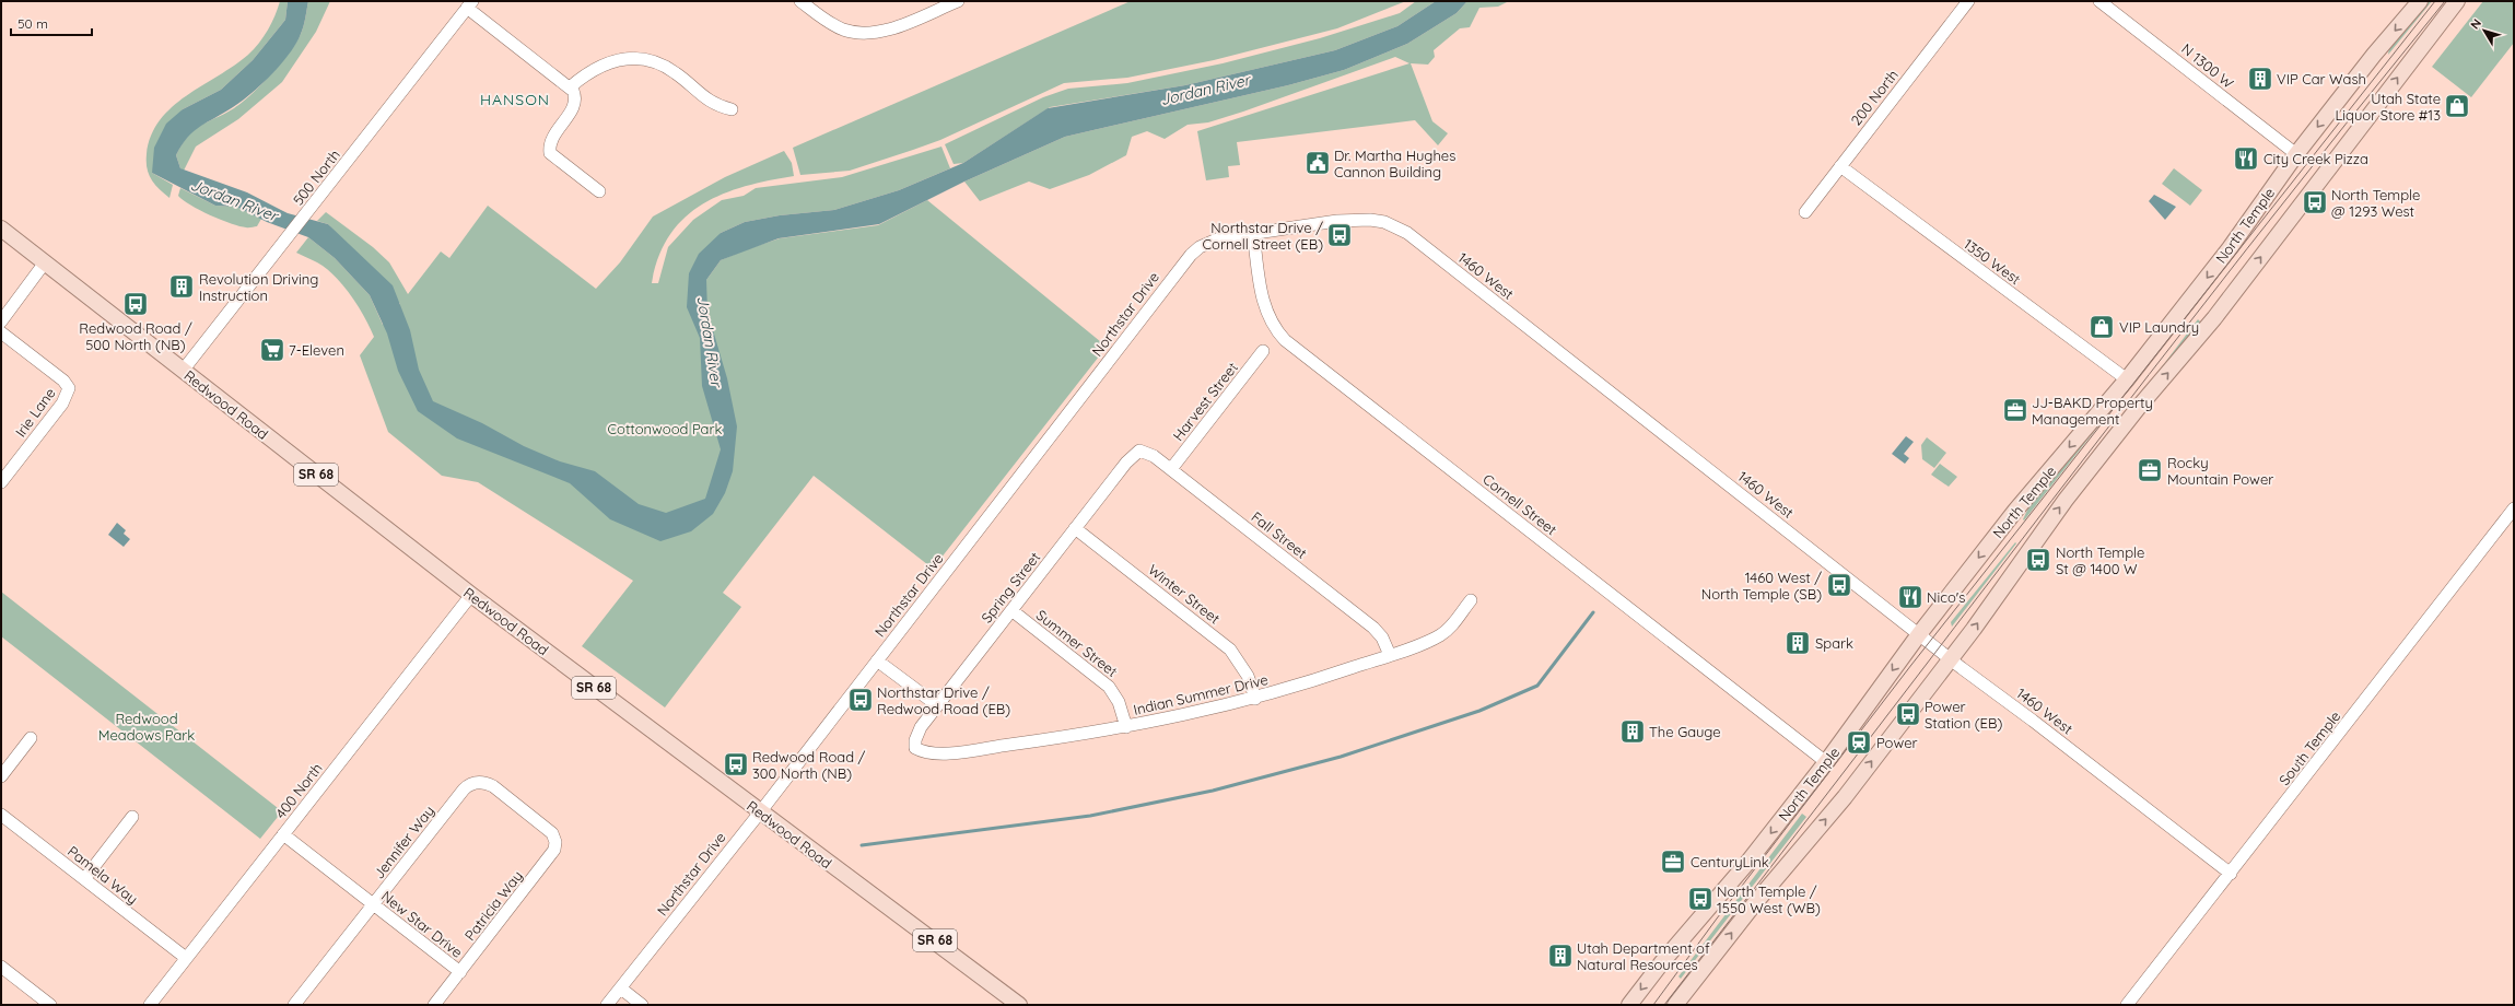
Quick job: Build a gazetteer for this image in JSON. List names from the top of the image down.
{
  "streets": {
    "main road": ["North Temple", "Redwood Road", "SR 68"],
    "street": [
      "N 1300 W",
      "200 North",
      "500 North",
      "1350 West",
      "1460 West",
      "Northstar Drive",
      "Harvest Street",
      "Irie Lane",
      "Cornell Street",
      "Fall Street",
      "Spring Street",
      "Winter Street",
      "Summer Street",
      "Indian Summer Drive",
      "South Temple",
      "400 North",
      "Jennifer Way",
      "Pamela Way",
      "Patricia Way",
      "New Star Drive"
    ]
  },
  "crossings": [
    ["N 1300 W", "North Temple"],
    ["200 North", "1350 West"],
    ["500 North", "Redwood Road"],
    ["North Temple", "1350 West"],
    ["North Temple", "1460 West"],
    ["North Temple", "Cornell Street"],
    ["1460 West", "Northstar Drive"],
    ["1460 West", "Cornell Street"],
    ["1460 West", "South Temple"],
    ["Northstar Drive", "Redwood Road"],
    ["Northstar Drive", "Cornell Street"],
    ["Harvest Street", "Fall Street"],
    ["Redwood Road", "400 North"],
    ["Fall Street", "Spring Street"],
    ["Fall Street", "Indian Summer Drive"],
    ["Spring Street", "Winter Street"],
    ["Spring Street", "Summer Street"],
    ["Spring Street", "Indian Summer Drive"],
    ["Winter Street", "Indian Summer Drive"],
    ["Summer Street", "Indian Summer Drive"],
    ["400 North", "Pamela Way"],
    ["400 North", "New Star Drive"],
    ["Jennifer Way", "Patricia Way"],
    ["Jennifer Way", "New Star Drive"],
    ["Patricia Way", "New Star Drive"]
  ],
  "districts": ["HANSON"],
  "water": ["Jordan River"],
  "parks": ["Cottonwood Park", "Redwood Meadows Park"],
  "places": {
    "building": [
      "VIP Car Wash",
      "Revolution Driving Instruction",
      "Spark",
      "The Gauge",
      "Utah Department of Natural Resources"
    ],
    "shop": ["Utah State Liquor Store #13", "VIP Laundry"],
    "restaurant": ["City Creek Pizza", "Nico's"],
    "public building": ["Dr. Martha Hughes Cannon Building"],
    "bus stop": [
      "North Temple @ 1293 West",
      "Northstar Drive / Cornell Street (EB)",
      "Redwood Road / 500 North (NB)",
      "North Temple St @ 1400 W",
      "1460 West / North Temple (SB)",
      "Northstar Drive / Redwood Road (EB)",
      "Power Station (EB)",
      "Redwood Road / 300 North (NB)",
      "North Temple / 1550 West (WB)"
    ],
    "supermarket": ["7-Eleven"],
    "office": ["JJ-BAKD Property Management", "Rocky Mountain Power", "CenturyLink"],
    "station": ["Power"]
  },
  "scale_bar": "50 m",
  "north": "top left"
}
